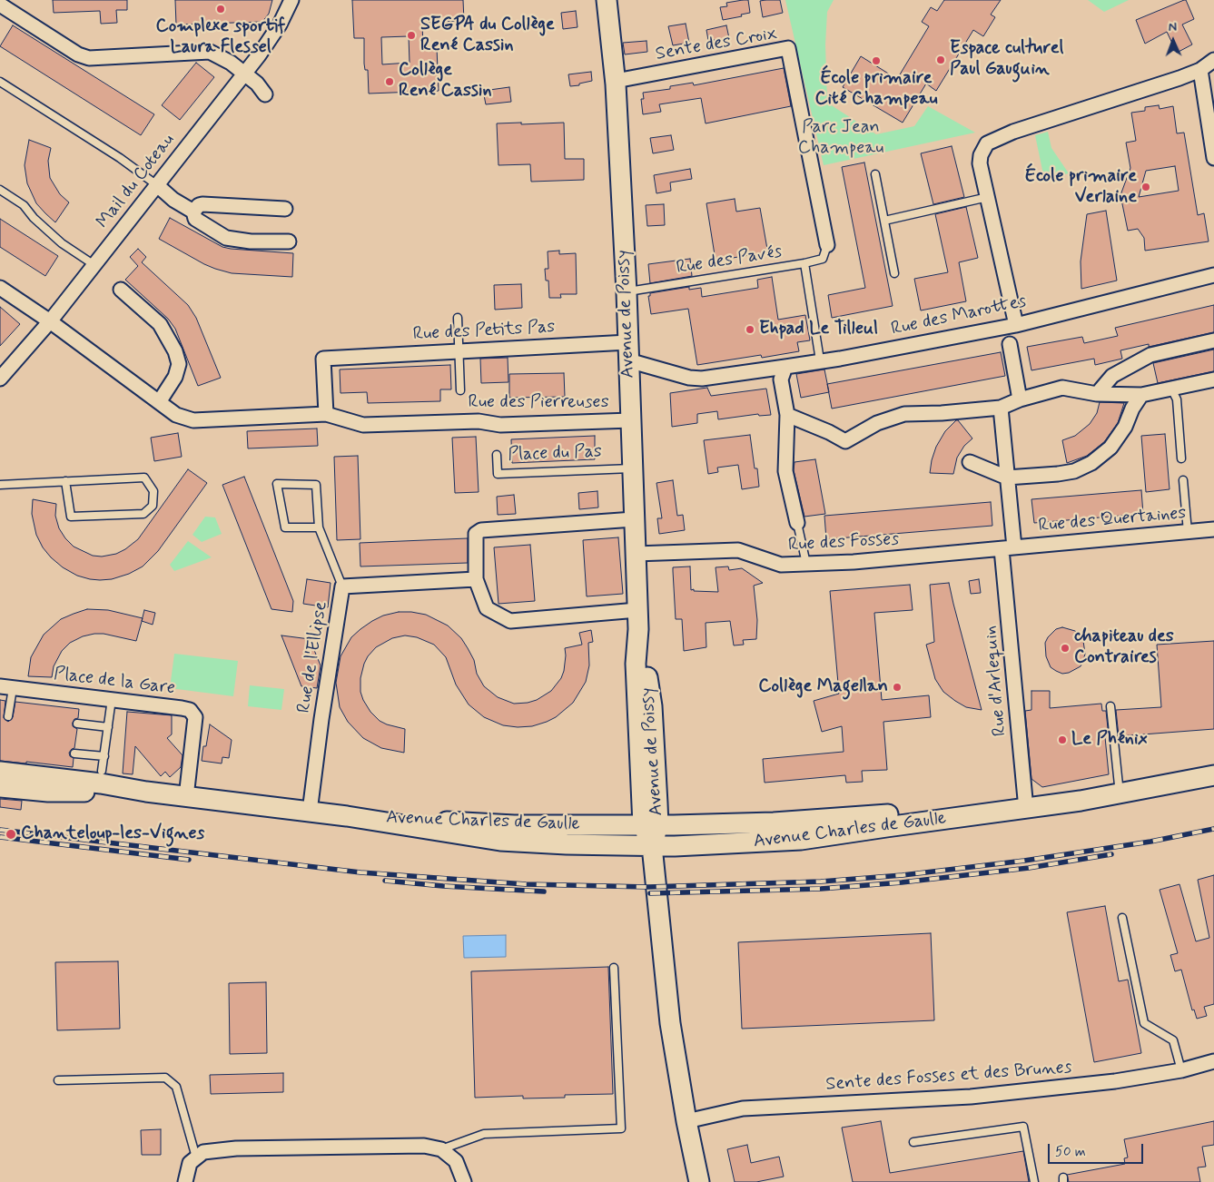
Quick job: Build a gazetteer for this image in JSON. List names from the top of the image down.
{
  "streets": {
    "main road": ["Avenue de Poissy", "Avenue Charles de Gaulle"],
    "street": [
      "Sente des Croix",
      "Mail du Coteau",
      "Rue des Marottes",
      "Rue des Petits Pas",
      "Rue des Pierreuses",
      "Rue des Quertaines",
      "Rue des Fosses",
      "Rue de l'Ellipse",
      "Rue d'Arlequin",
      "Place de la Gare",
      "Sente des Fosses et des Brunes"
    ],
    "lane": ["Rue des Pavés", "Place du Pas"]
  },
  "crossings": [
    ["Sente des Croix", "Rue des Pavés"],
    ["Sente des Croix", "Avenue de Poissy"],
    ["Rue des Pavés", "Avenue de Poissy"],
    ["Avenue de Poissy", "Rue des Marottes"],
    ["Avenue de Poissy", "Rue des Petits Pas"],
    ["Avenue de Poissy", "Rue des Pierreuses"],
    ["Avenue de Poissy", "Place du Pas"],
    ["Avenue de Poissy", "Rue des Fosses"],
    ["Avenue de Poissy", "Avenue Charles de Gaulle"],
    ["Rue des Marottes", "Rue des Petits Pas"],
    ["Rue des Petits Pas", "Rue des Pierreuses"],
    ["Rue des Quertaines", "Rue des Fosses"],
    ["Rue des Quertaines", "Rue d'Arlequin"],
    ["Rue des Fosses", "Rue d'Arlequin"],
    ["Rue de l'Ellipse", "Avenue Charles de Gaulle"],
    ["Rue d'Arlequin", "Avenue Charles de Gaulle"],
    ["Place de la Gare", "Avenue Charles de Gaulle"]
  ],
  "parks": ["Parc Jean Champeau"],
  "places": [
    "Complexe sportif Laura Flessel",
    "SEGPA du Collège René Cassin",
    "Espace culturel Paul Gauguin",
    "École primaire Cité Champeau",
    "Collège René Cassin",
    "École primaire Verlaine",
    "Ehpad Le Tilleul",
    "chapiteau des Contraires",
    "Collège Magellan",
    "Le Phénix",
    "Chanteloup-les-Vignes"
  ],
  "scale_bar": "50 m",
  "north": "top"
}
